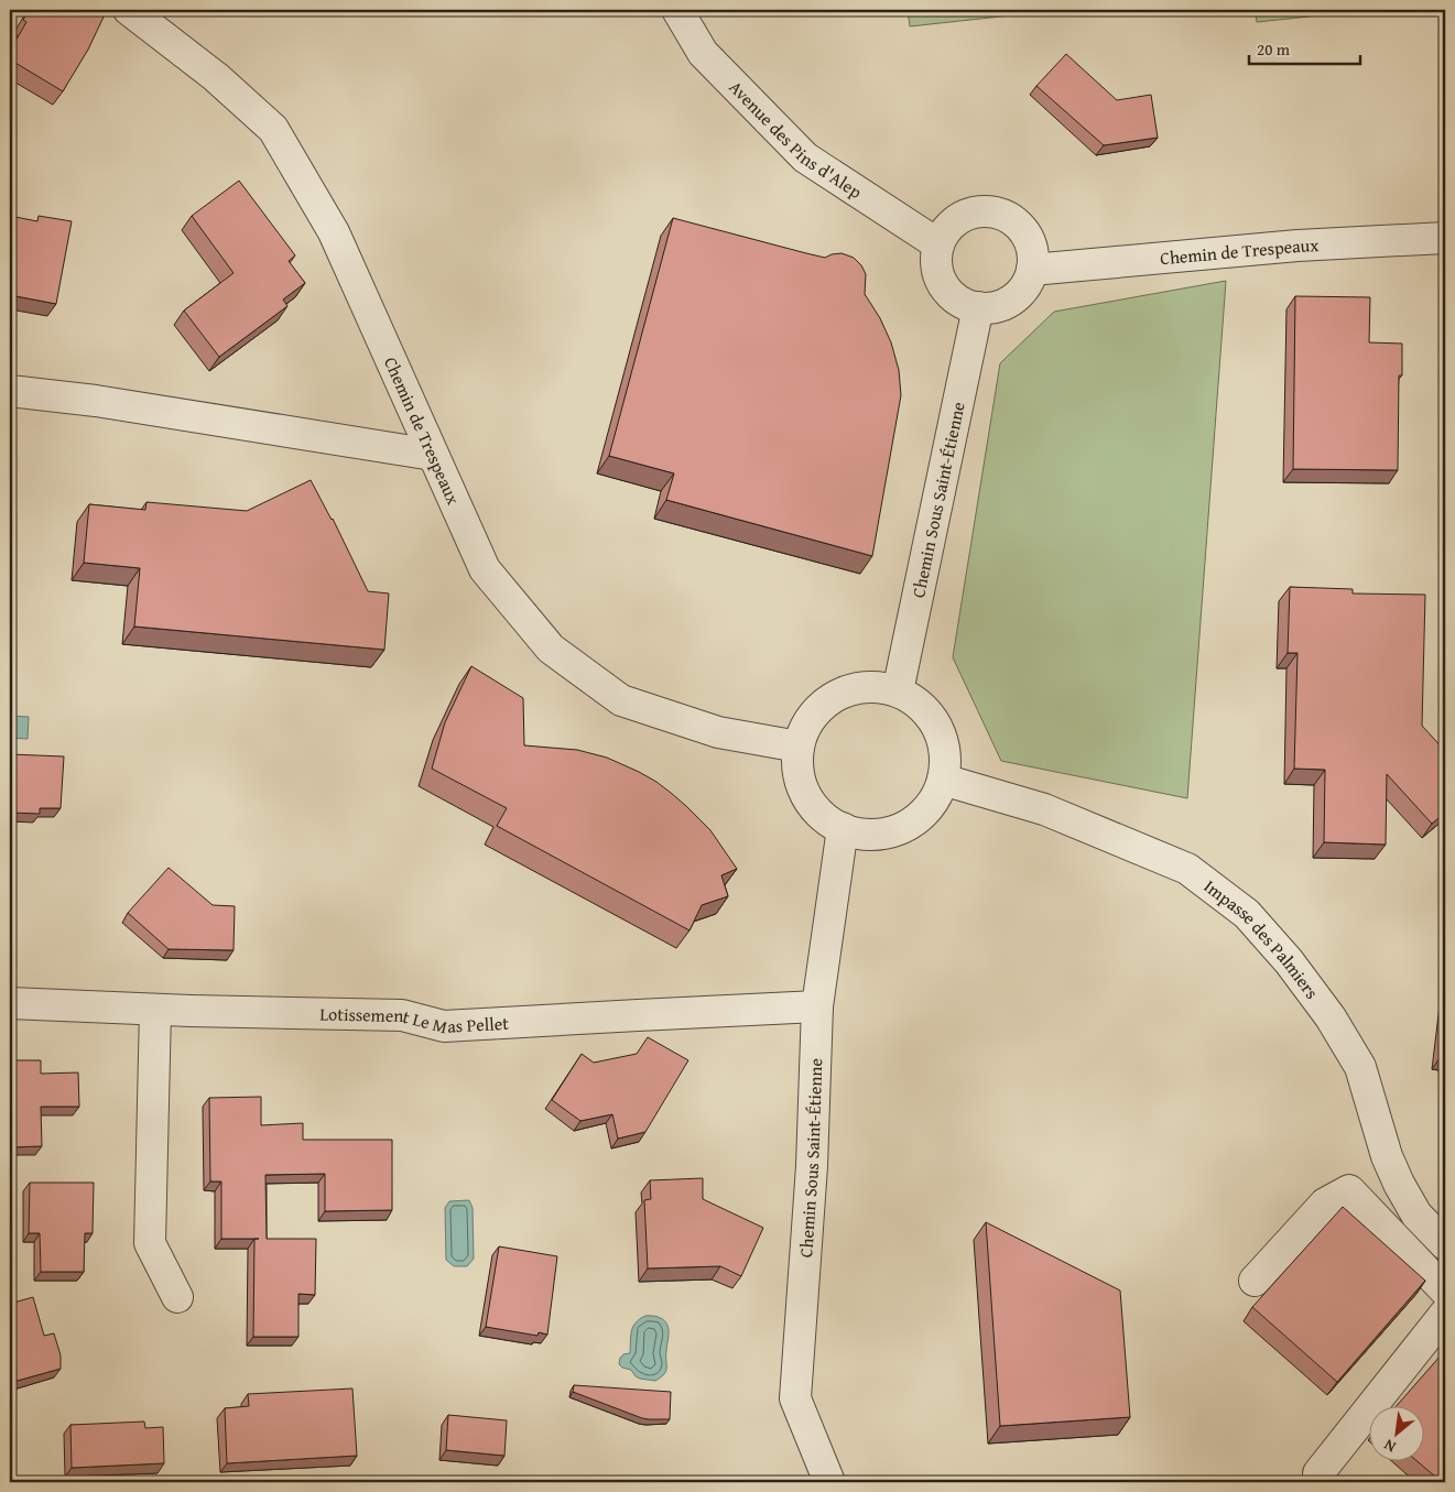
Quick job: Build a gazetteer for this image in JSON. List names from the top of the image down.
{
  "streets": {
    "street": [
      "Avenue des Pins d'Alep",
      "Chemin de Trespeaux",
      "Chemin Sous Saint-Étienne",
      "Impasse des Palmiers",
      "Lotissement Le Mas Pellet"
    ]
  },
  "crossings": [
    ["Avenue des Pins d'Alep", "Chemin de Trespeaux"],
    ["Avenue des Pins d'Alep", "Chemin Sous Saint-Étienne"],
    ["Chemin de Trespeaux", "Chemin Sous Saint-Étienne"],
    ["Chemin de Trespeaux", "Impasse des Palmiers"],
    ["Chemin Sous Saint-Étienne", "Impasse des Palmiers"],
    ["Chemin Sous Saint-Étienne", "Lotissement Le Mas Pellet"]
  ],
  "scale_bar": "20 m",
  "north": "bottom left"
}
